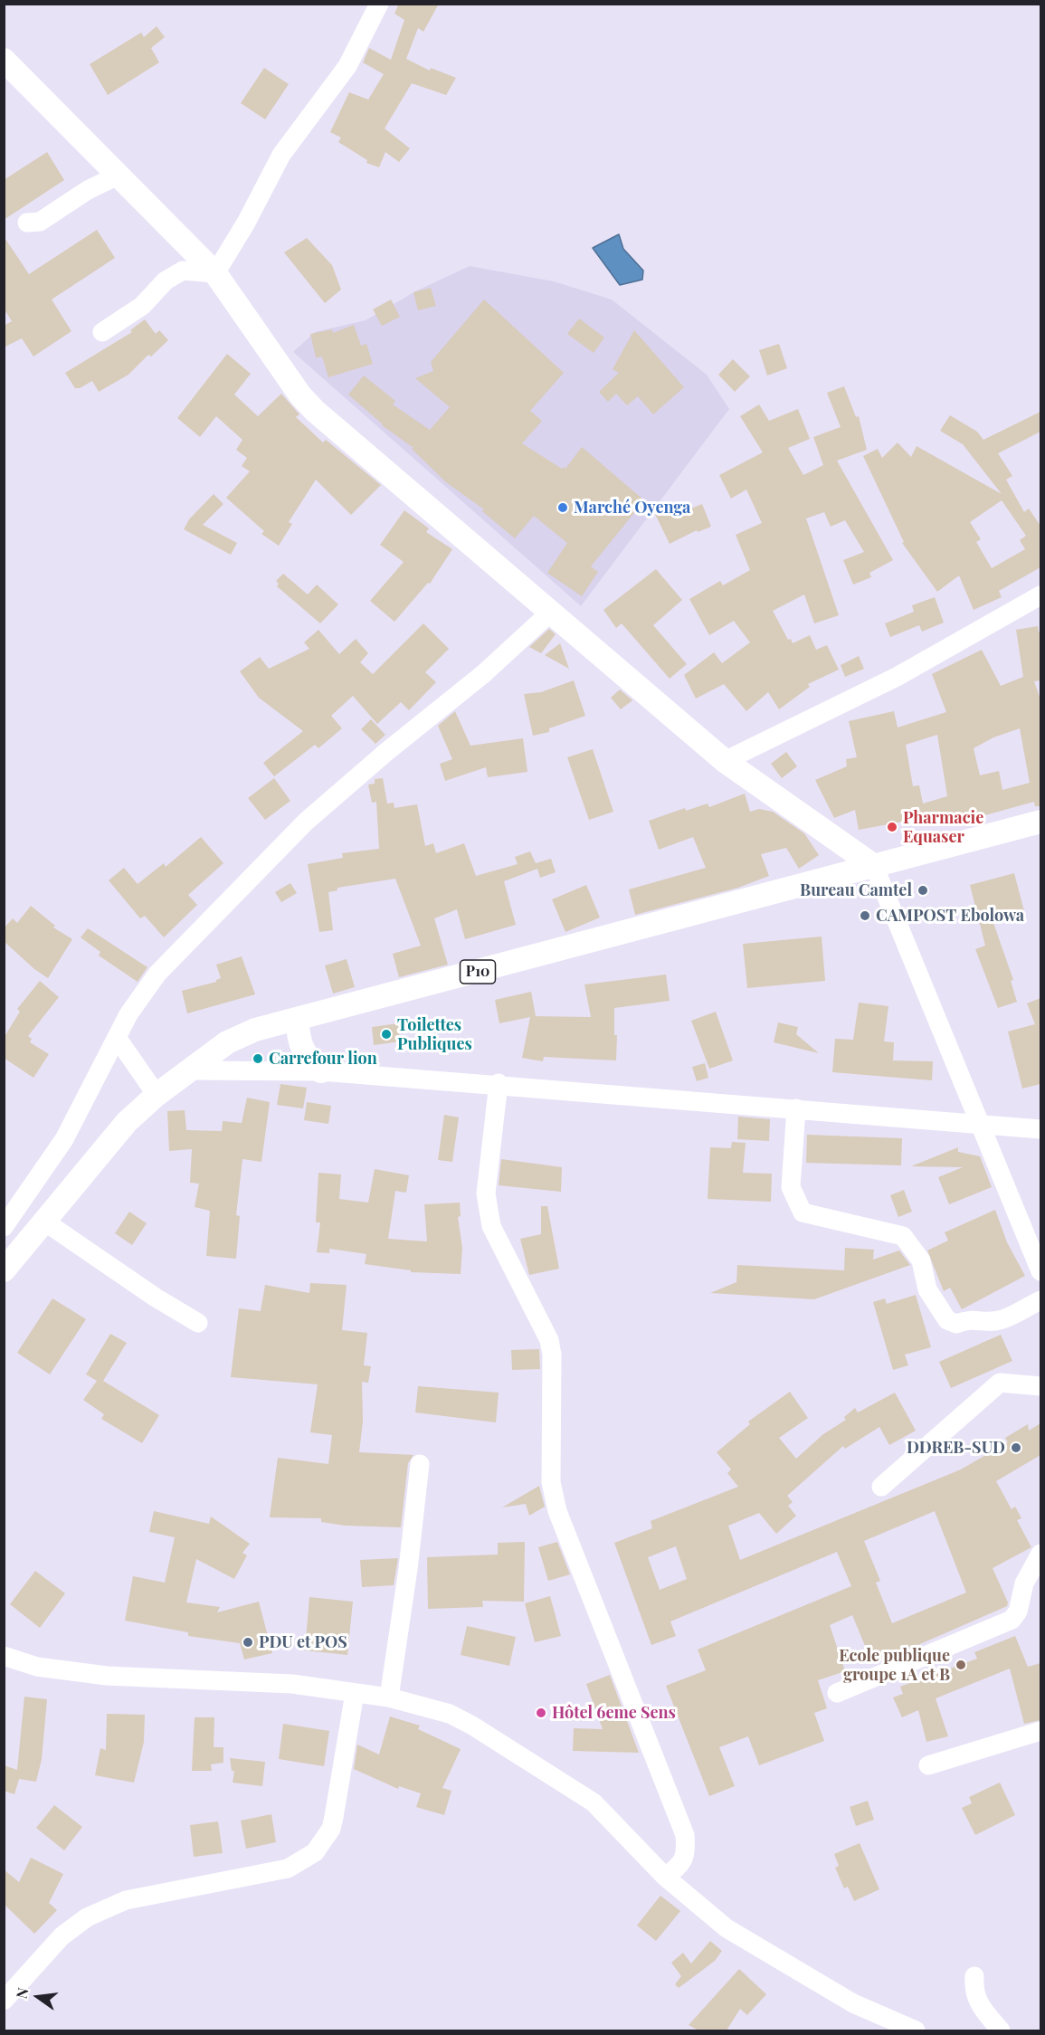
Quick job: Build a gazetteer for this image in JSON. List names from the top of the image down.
{
  "streets": {
    "main road": ["P10"]
  },
  "places": [
    "Marché Oyenga",
    "Pharmacie Equaser",
    "Bureau Camtel",
    "CAMPOST Ebolowa",
    "Toilettes Publiques",
    "Carrefour lion",
    "DDREB-SUD",
    "PDU et POS",
    "Ecole publique groupe 1A et B",
    "Hôtel 6eme Sens"
  ],
  "north": "left"
}
